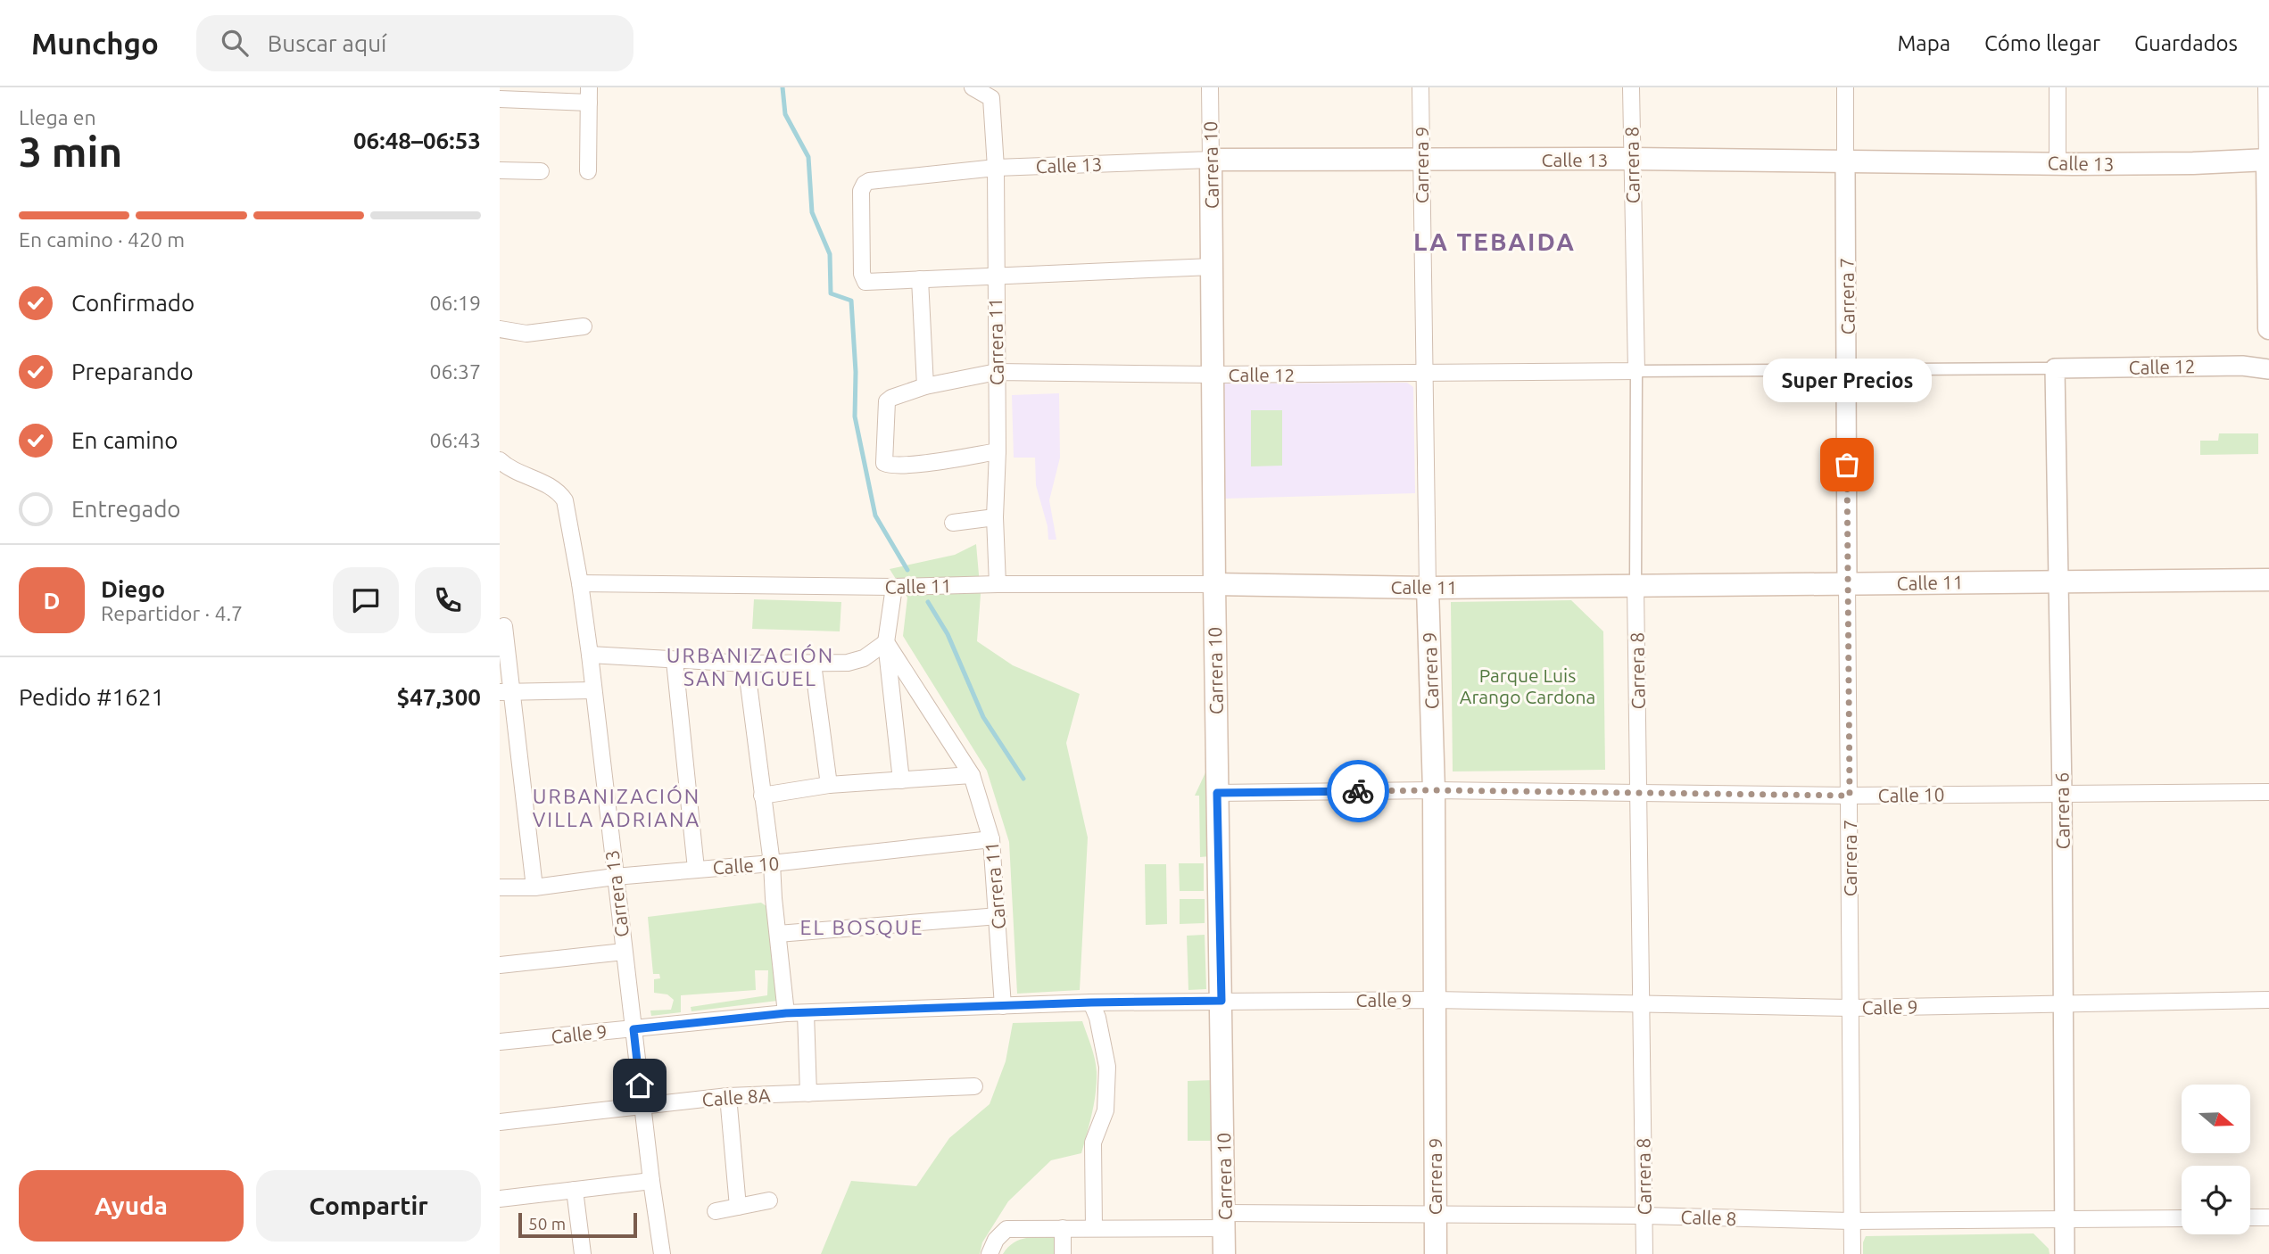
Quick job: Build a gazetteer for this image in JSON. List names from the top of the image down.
{
  "streets": {
    "main road": [
      "Calle 13",
      "Carrera 10",
      "Carrera 9",
      "Calle 11"
    ],
    "street": [
      "Carrera 8",
      "Carrera 7",
      "Carrera 11",
      "Calle 12",
      "Calle 10",
      "Carrera 6",
      "Carrera 13",
      "Calle 9",
      "Calle 8A",
      "Calle 8"
    ]
  },
  "crossings": [
    ["Calle 13", "Carrera 10"],
    ["Calle 13", "Carrera 9"],
    ["Calle 13", "Carrera 8"],
    ["Calle 13", "Carrera 7"],
    ["Calle 13", "Carrera 11"],
    ["Carrera 10", "Calle 12"],
    ["Carrera 10", "Calle 11"],
    ["Carrera 10", "Calle 10"],
    ["Carrera 10", "Calle 9"],
    ["Carrera 10", "Calle 8"],
    ["Carrera 9", "Calle 12"],
    ["Carrera 9", "Calle 11"],
    ["Carrera 9", "Calle 10"],
    ["Carrera 9", "Calle 9"],
    ["Carrera 9", "Calle 8"],
    ["Carrera 8", "Calle 12"],
    ["Carrera 8", "Calle 11"],
    ["Carrera 8", "Calle 10"],
    ["Carrera 8", "Calle 9"],
    ["Carrera 8", "Calle 8"],
    ["Carrera 7", "Calle 11"],
    ["Carrera 7", "Calle 10"],
    ["Carrera 7", "Calle 9"],
    ["Carrera 7", "Calle 8"],
    ["Carrera 11", "Calle 12"],
    ["Carrera 11", "Calle 11"],
    ["Carrera 11", "Calle 10"],
    ["Carrera 11", "Calle 9"],
    ["Calle 12", "Carrera 6"],
    ["Calle 11", "Carrera 6"],
    ["Calle 11", "Carrera 13"],
    ["Calle 10", "Carrera 6"],
    ["Calle 10", "Carrera 13"],
    ["Carrera 6", "Calle 9"],
    ["Carrera 6", "Calle 8"],
    ["Carrera 13", "Calle 9"],
    ["Carrera 13", "Calle 8A"]
  ],
  "districts": [
    "LA TEBAIDA",
    "URBANIZACIÓN SAN MIGUEL",
    "URBANIZACIÓN VILLA ADRIANA",
    "EL BOSQUE"
  ],
  "parks": ["Parque Luis Arango Cardona"],
  "places": ["Super Precios"],
  "scale_bar": "50 m",
  "north": "right",
  "page": {
    "header": "Munchgo",
    "search": "Buscar aquí",
    "nav": ["Mapa", "Cómo llegar", "Guardados"],
    "heading": ["3 min", "Llega en", "06:48–06:53"],
    "panel": [
      "Diego",
      "Repartidor · 4.7",
      "Pedido #1621",
      "$47,300"
    ],
    "bar": "En camino · 420 m",
    "list": [
      ["Confirmado", "06:19"],
      ["Preparando", "06:37"],
      ["En camino", "06:43"],
      "Entregado"
    ],
    "bubble": "Super Precios",
    "round": "D",
    "buttons": ["Ayuda", "Compartir"],
    "scale": "50 m"
  }
}
